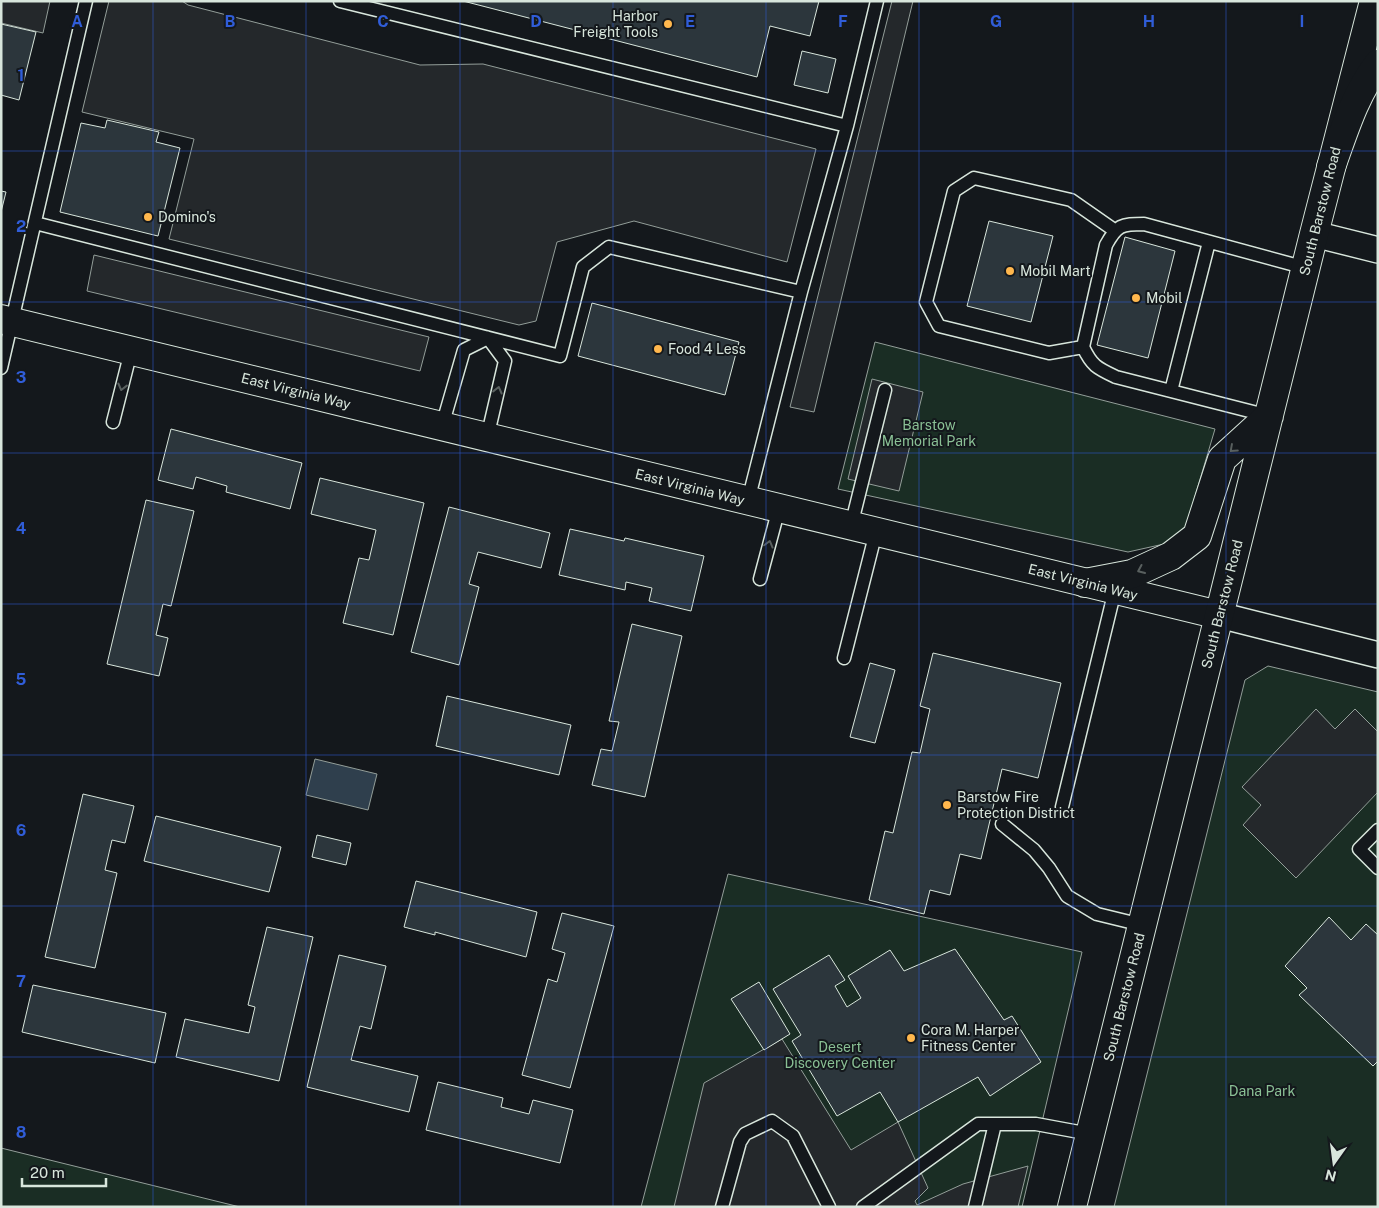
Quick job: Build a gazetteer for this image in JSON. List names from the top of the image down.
{
  "streets": {
    "main road": ["South Barstow Road", "East Virginia Way"]
  },
  "crossings": [
    ["South Barstow Road", "East Virginia Way"]
  ],
  "parks": ["Barstow Memorial Park", "Desert Discovery Center", "Dana Park"],
  "places": [
    "Harbor Freight Tools",
    "Domino's",
    "Mobil Mart",
    "Mobil",
    "Food 4 Less",
    "Barstow Fire Protection District",
    "Cora M. Harper Fitness Center"
  ],
  "scale_bar": "20 m",
  "north": "bottom",
  "grid": {
    "columns": [
      "A",
      "B",
      "C",
      "D",
      "E",
      "F",
      "G",
      "H",
      "I"
    ],
    "rows": [
      "1",
      "2",
      "3",
      "4",
      "5",
      "6",
      "7",
      "8"
    ]
  }
}
